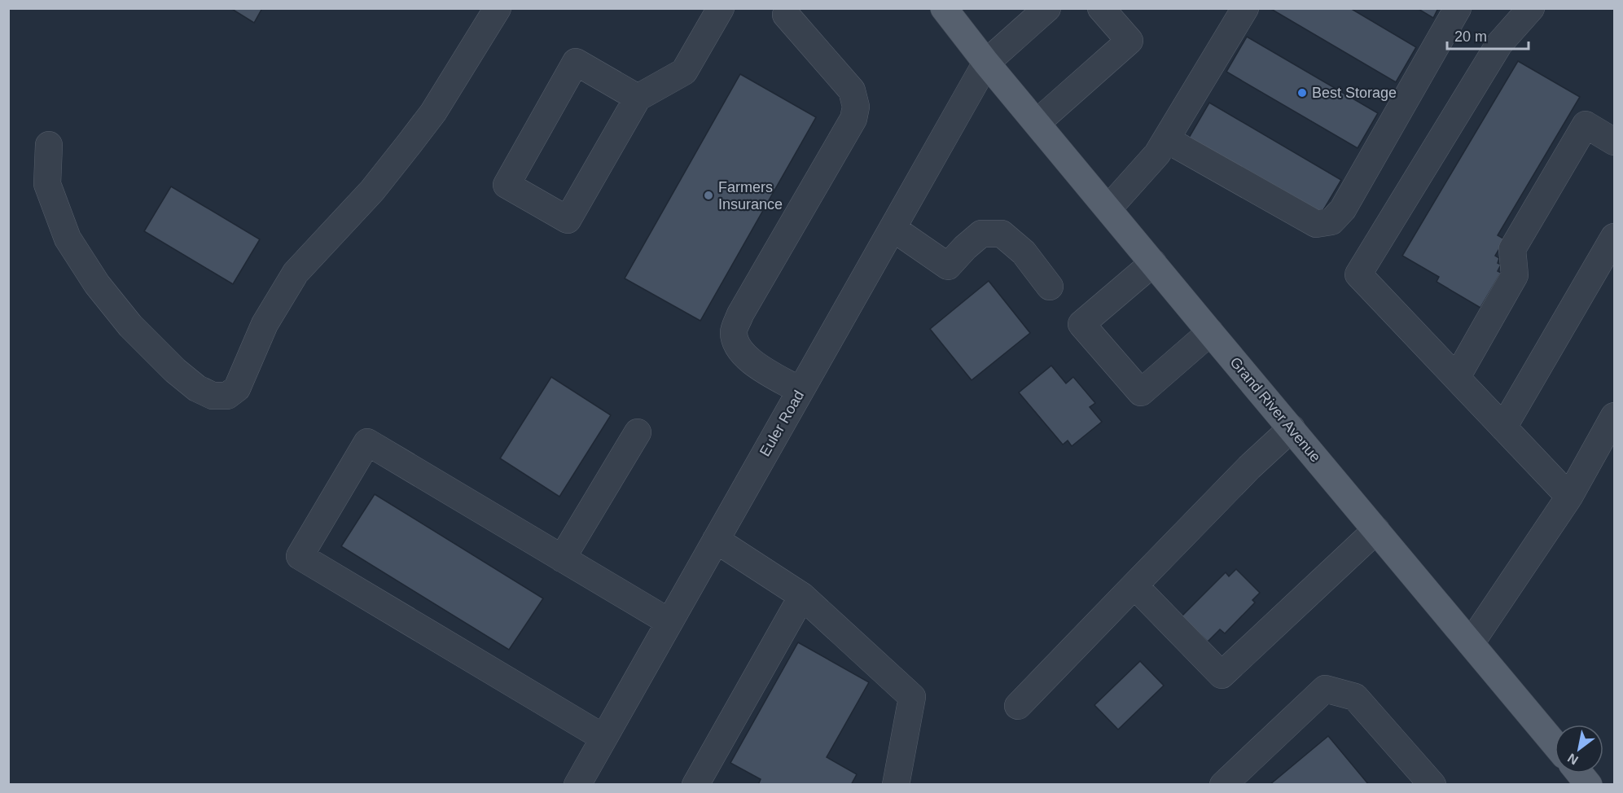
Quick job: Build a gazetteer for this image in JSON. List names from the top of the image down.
{
  "streets": {
    "main road": ["Grand River Avenue"],
    "street": ["Euler Road"]
  },
  "crossings": [
    ["Grand River Avenue", "Euler Road"]
  ],
  "places": ["Best Storage", "Farmers Insurance"],
  "scale_bar": "20 m",
  "north": "bottom left"
}
